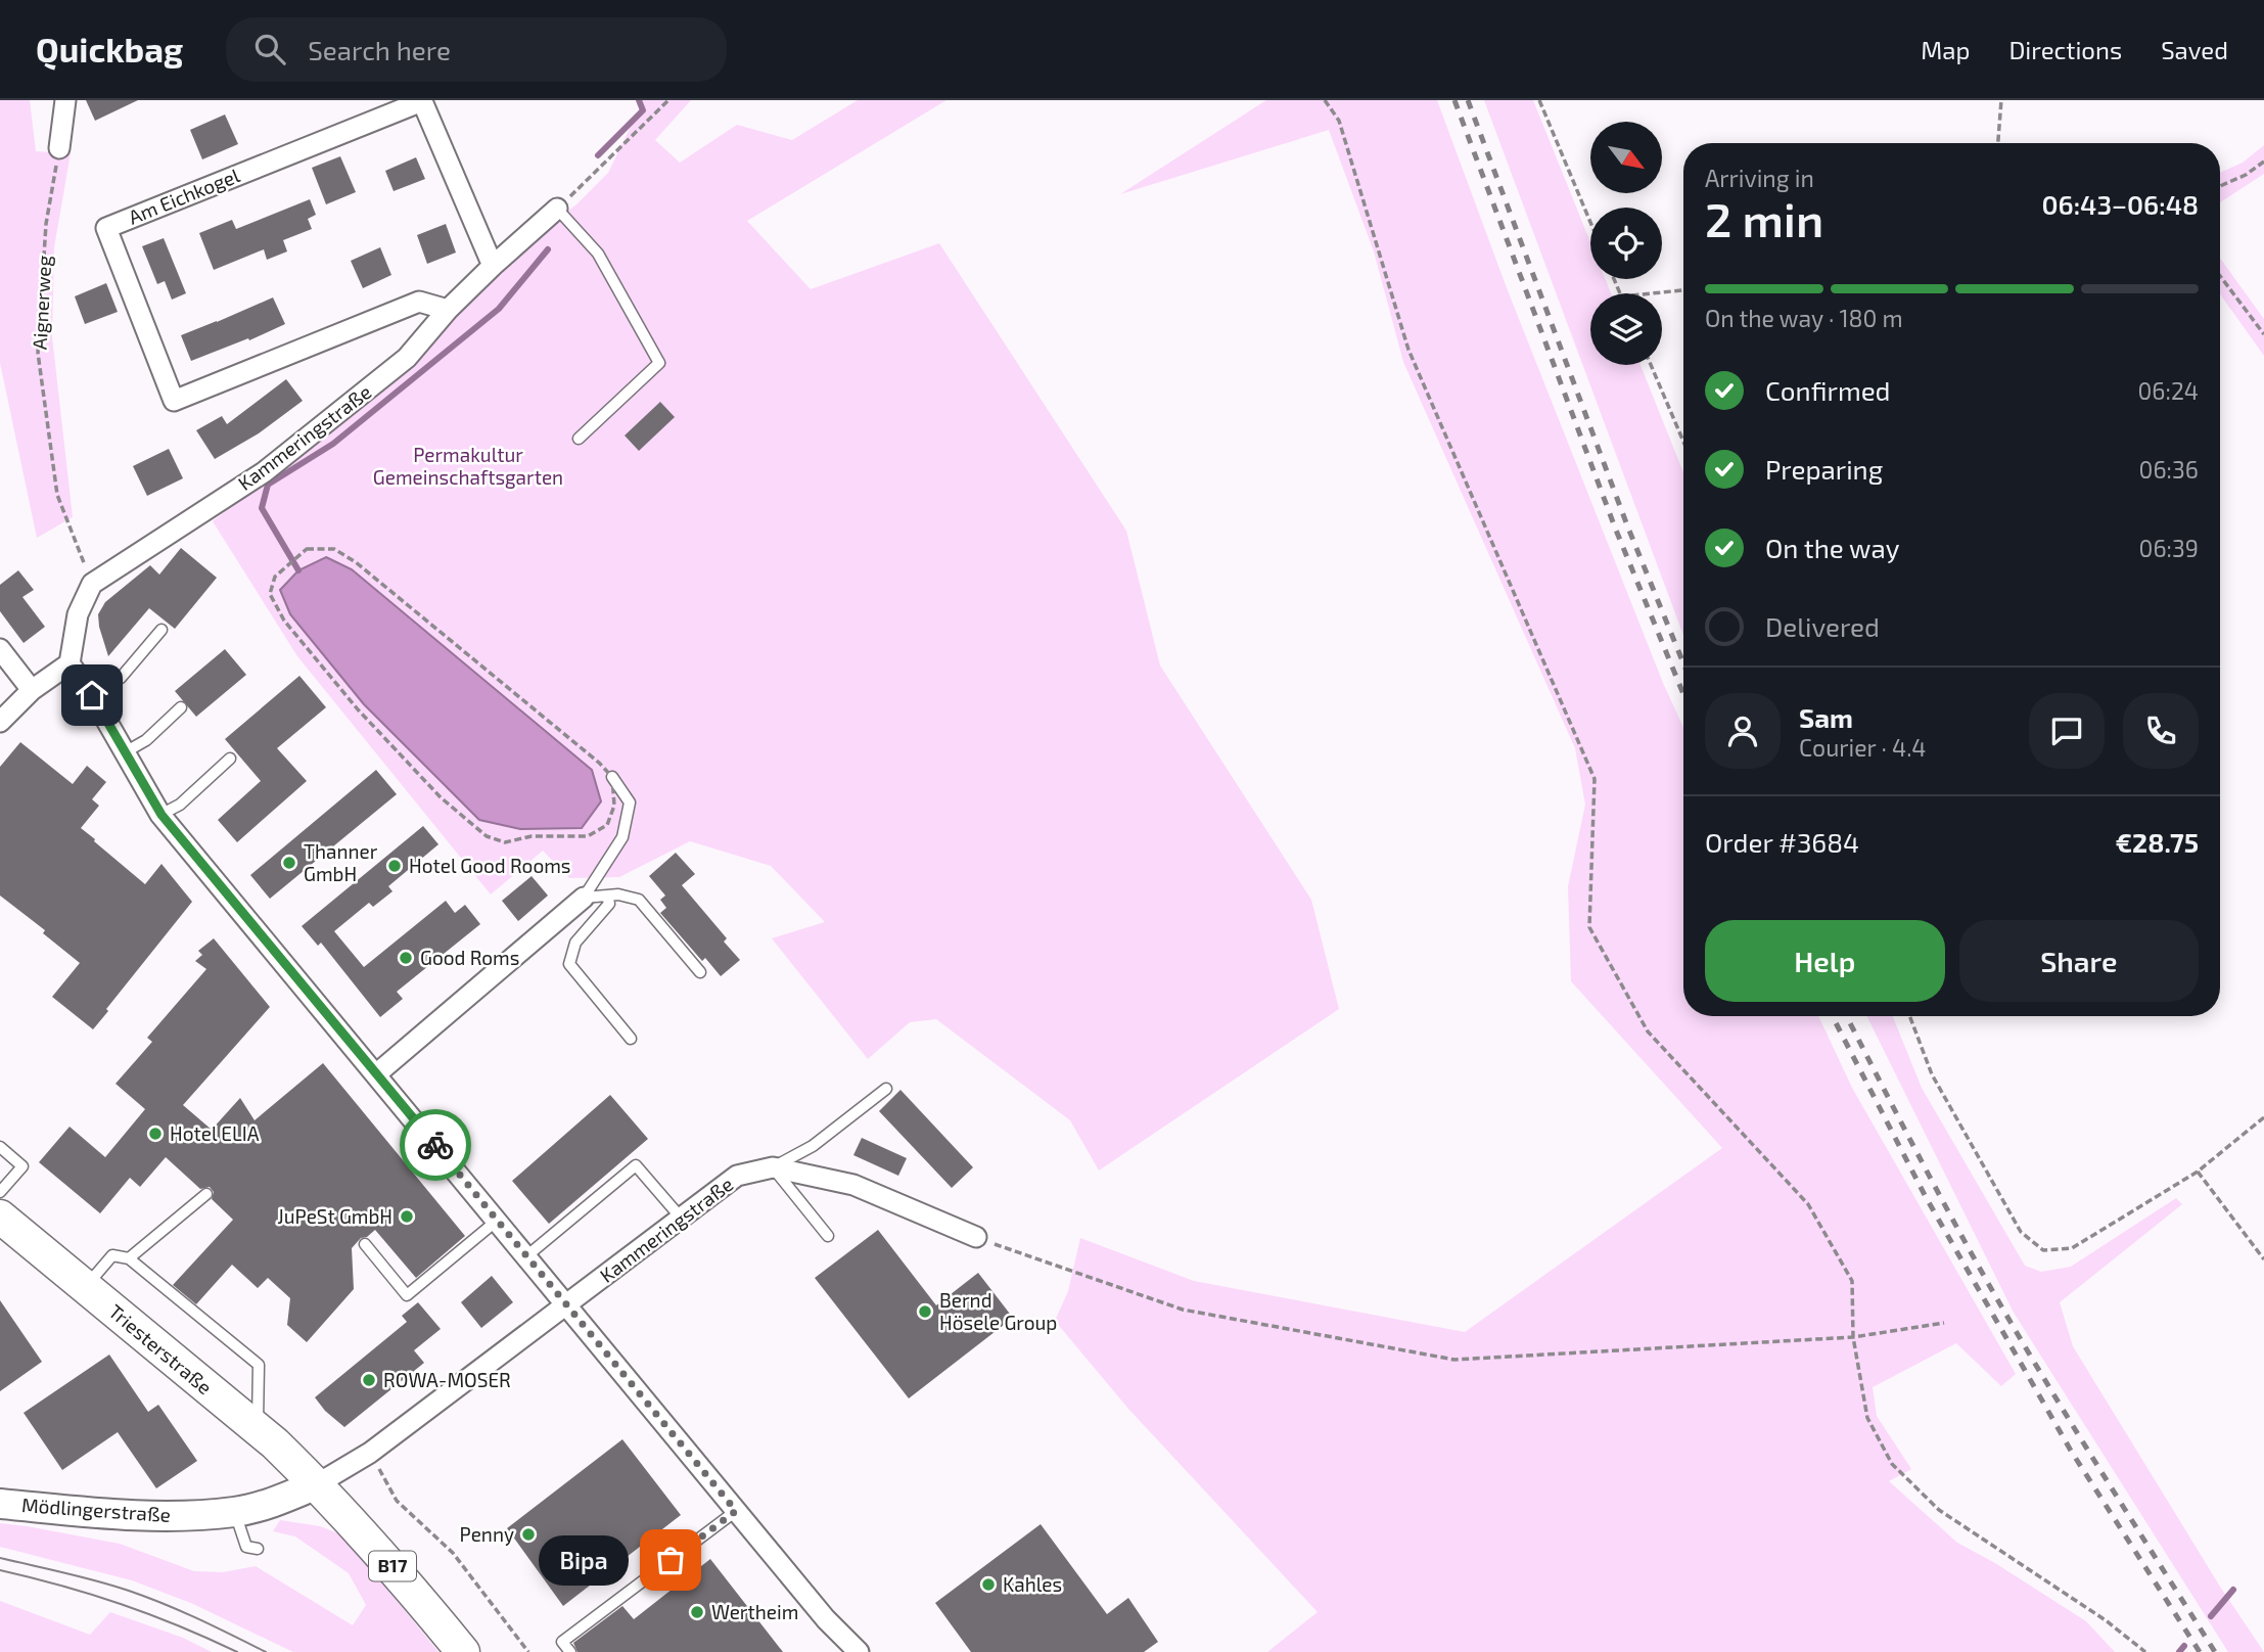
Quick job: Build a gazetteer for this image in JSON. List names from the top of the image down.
{
  "streets": {
    "main road": ["Triesterstraße", "B17"],
    "street": ["Am Eichkogel", "Kammeringstraße", "Mödlingerstraße"],
    "path": ["Aignerweg"]
  },
  "crossings": [
    ["Am Eichkogel", "Kammeringstraße"],
    ["Aignerweg", "Kammeringstraße"],
    ["Kammeringstraße", "Triesterstraße"],
    ["Kammeringstraße", "Mödlingerstraße"],
    ["Kammeringstraße", "B17"],
    ["Triesterstraße", "Mödlingerstraße"],
    ["Triesterstraße", "B17"],
    ["Mödlingerstraße", "B17"]
  ],
  "parks": ["Permakultur Gemeinschaftsgarten"],
  "places": [
    "Thanner GmbH",
    "Hotel Good Rooms",
    "Good Roms",
    "Hotel ELIA",
    "JuPeSt GmbH",
    "Bernd Hösele Group",
    "ROWA-MOSER",
    "Penny",
    "Bipa",
    "Kahles",
    "Wertheim"
  ],
  "north": "bottom right",
  "page": {
    "header": "Quickbag",
    "search": "Search here",
    "nav": ["Map", "Directions", "Saved"],
    "heading": ["2 min", "Arriving in", "06:43–06:48"],
    "panel": [
      "Sam",
      "Courier · 4.4",
      "Order #3684",
      "€28.75"
    ],
    "bar": "On the way · 180 m",
    "list": [
      ["Confirmed", "06:24"],
      ["Preparing", "06:36"],
      ["On the way", "06:39"],
      "Delivered"
    ],
    "buttons": ["Help", "Share"],
    "bubble": "Bipa"
  }
}
